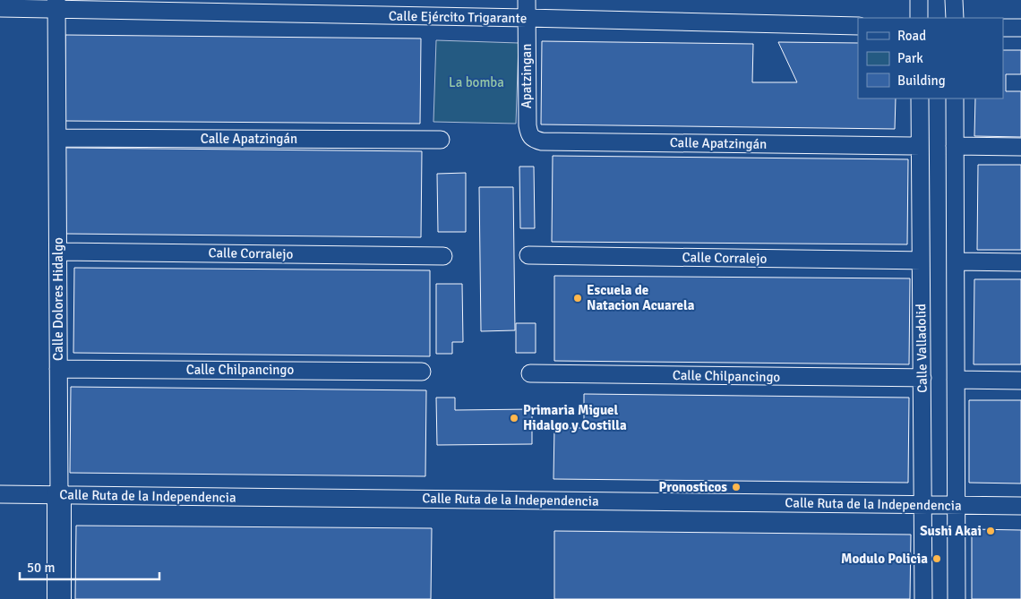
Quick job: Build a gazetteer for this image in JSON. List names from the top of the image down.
{
  "streets": {
    "street": [
      "Calle Ejército Trigarante",
      "Apatzingan",
      "Calle Apatzingán",
      "Calle Corralejo",
      "Calle Dolores Hidalgo",
      "Calle Valladolid",
      "Calle Chilpancingo",
      "Calle Ruta de la Independencia"
    ]
  },
  "crossings": [
    ["Calle Ejército Trigarante", "Apatzingan"],
    ["Calle Ejército Trigarante", "Calle Dolores Hidalgo"],
    ["Apatzingan", "Calle Apatzingán"],
    ["Calle Apatzingán", "Calle Dolores Hidalgo"],
    ["Calle Apatzingán", "Calle Valladolid"],
    ["Calle Corralejo", "Calle Dolores Hidalgo"],
    ["Calle Corralejo", "Calle Valladolid"],
    ["Calle Dolores Hidalgo", "Calle Chilpancingo"],
    ["Calle Dolores Hidalgo", "Calle Ruta de la Independencia"],
    ["Calle Valladolid", "Calle Chilpancingo"],
    ["Calle Valladolid", "Calle Ruta de la Independencia"]
  ],
  "parks": ["La bomba"],
  "places": [
    "Escuela de Natacion Acuarela",
    "Primaria Miguel Hidalgo y Costilla",
    "Pronosticos",
    "Sushi Akai",
    "Modulo Policia"
  ],
  "legend": ["Road", "Park", "Building"],
  "scale_bar": "50 m"
}
